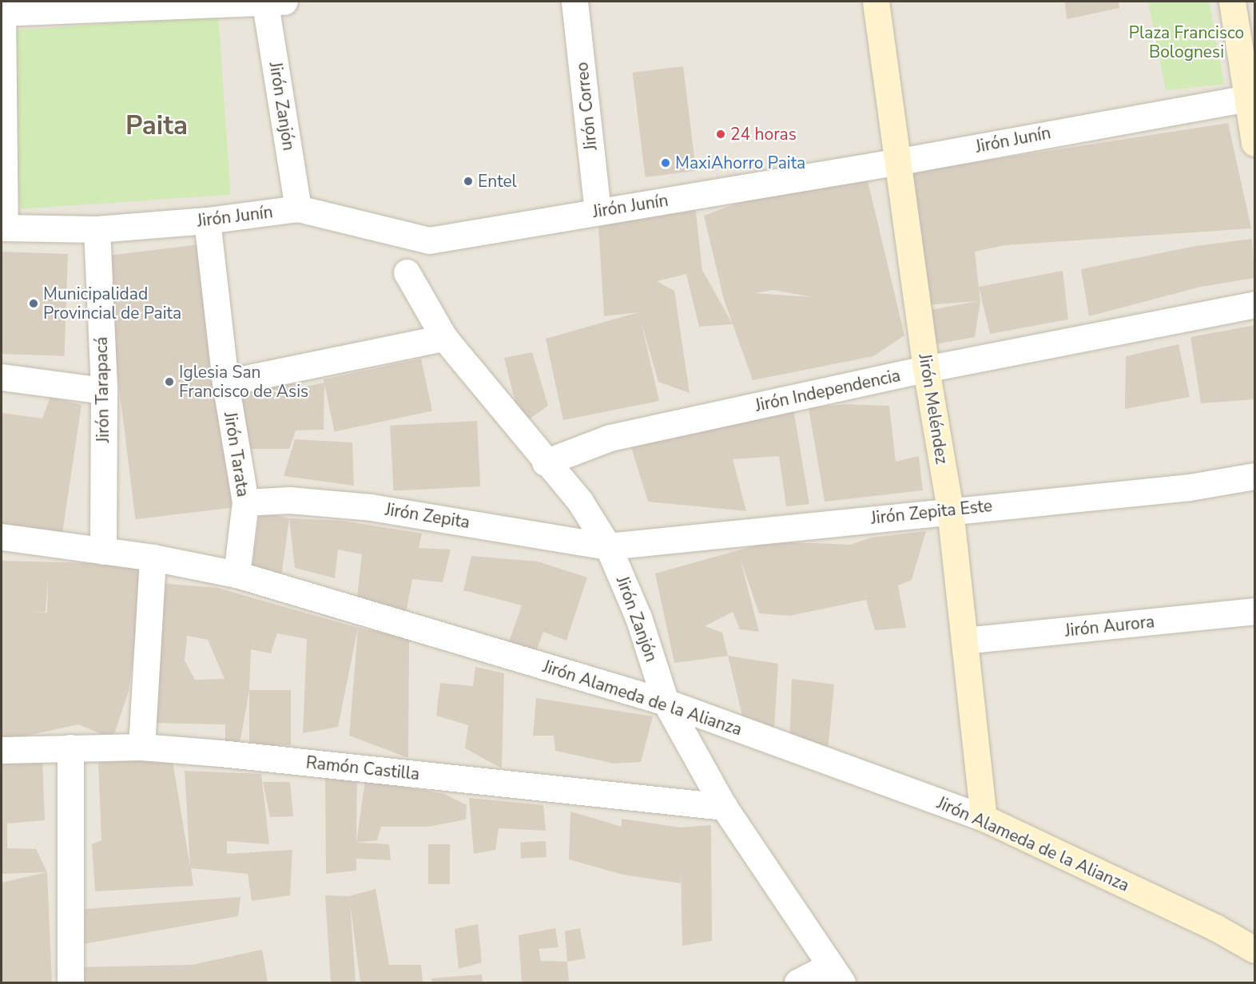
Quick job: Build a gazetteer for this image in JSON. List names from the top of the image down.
{
  "streets": {
    "main road": ["Jirón Meléndez", "Jirón Alameda de la Alianza"],
    "street": [
      "Jirón Zanjón",
      "Jirón Correo",
      "Jirón Junín",
      "Jirón Tarapacá",
      "Jirón Independencia",
      "Jirón Tarata",
      "Jirón Zepita Este",
      "Jirón Zepita",
      "Jirón Aurora",
      "Ramón Castilla"
    ]
  },
  "crossings": [
    ["Jirón Zanjón", "Jirón Junín"],
    ["Jirón Zanjón", "Jirón Independencia"],
    ["Jirón Zanjón", "Jirón Zepita Este"],
    ["Jirón Zanjón", "Jirón Zepita"],
    ["Jirón Zanjón", "Jirón Alameda de la Alianza"],
    ["Jirón Zanjón", "Ramón Castilla"],
    ["Jirón Correo", "Jirón Junín"],
    ["Jirón Junín", "Jirón Tarapacá"],
    ["Jirón Junín", "Jirón Meléndez"],
    ["Jirón Junín", "Jirón Tarata"],
    ["Jirón Tarapacá", "Jirón Alameda de la Alianza"],
    ["Jirón Independencia", "Jirón Meléndez"],
    ["Jirón Meléndez", "Jirón Zepita Este"],
    ["Jirón Meléndez", "Jirón Aurora"],
    ["Jirón Meléndez", "Jirón Alameda de la Alianza"],
    ["Jirón Tarata", "Jirón Zepita"],
    ["Jirón Tarata", "Jirón Alameda de la Alianza"],
    ["Jirón Zepita Este", "Jirón Zepita"]
  ],
  "districts": ["Paita"],
  "parks": ["Plaza Francisco Bolognesi"],
  "places": [
    "24 horas",
    "MaxiAhorro Paita",
    "Entel",
    "Municipalidad Provincial de Paita",
    "Iglesia San Francisco de Asis"
  ]
}
